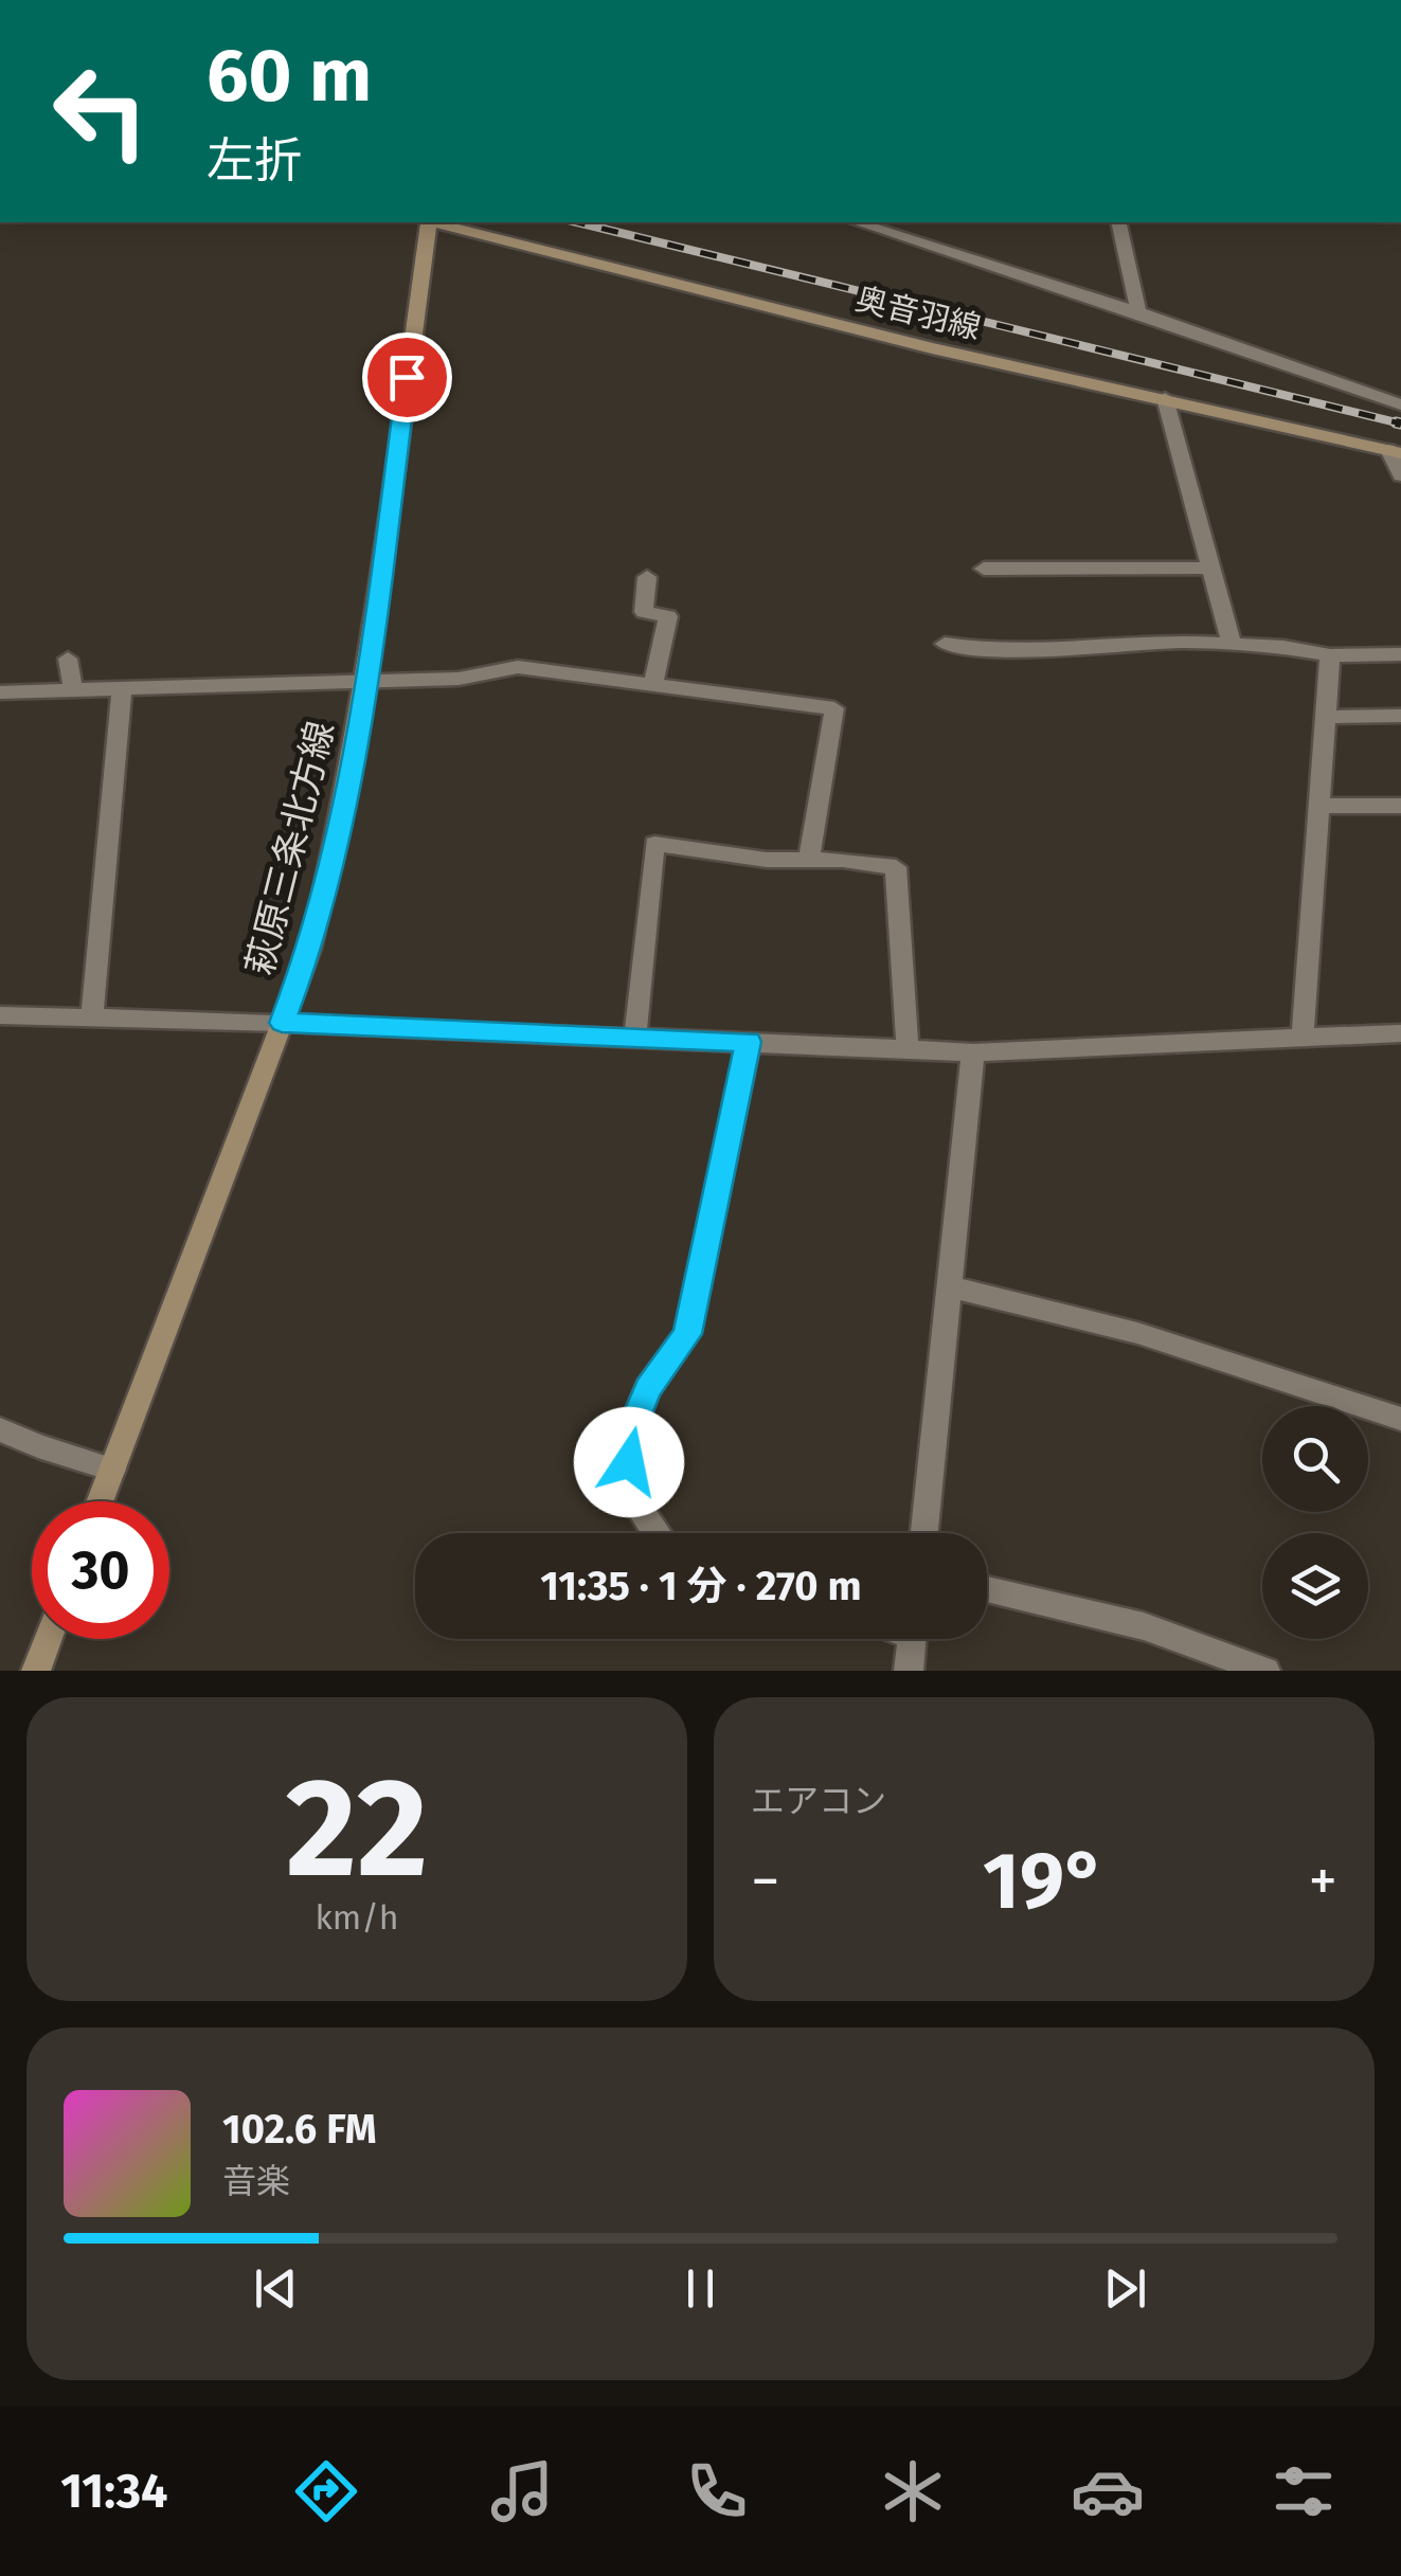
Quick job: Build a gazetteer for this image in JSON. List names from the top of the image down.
{
  "streets": {
    "main road": ["奥音羽線", "萩原三条北方線"]
  },
  "page": {
    "turn": ["60 m", "左折"],
    "limit": "30",
    "trip": "11:35 · 1 分 · 270 m",
    "tile": [
      ["22", "km/h"],
      "エアコン"
    ],
    "heat": ["−", "19°", "+"],
    "song": ["102.6 FM", "音楽"],
    "tabs": "11:34"
  }
}
